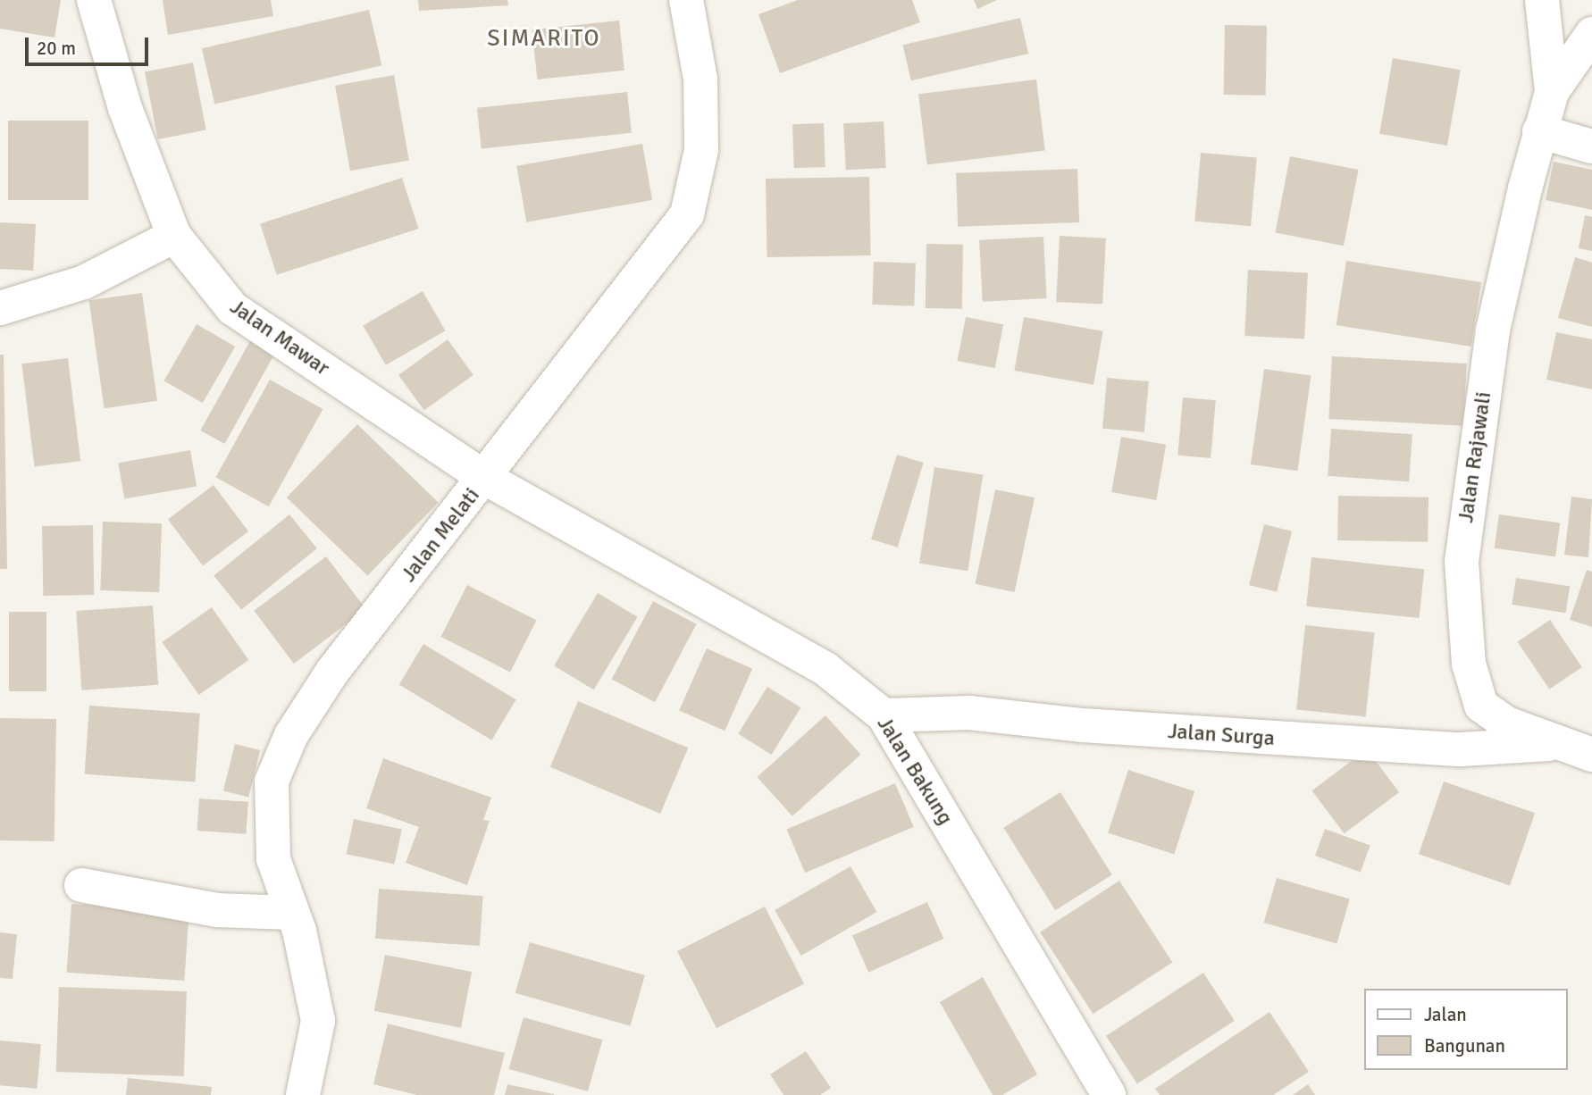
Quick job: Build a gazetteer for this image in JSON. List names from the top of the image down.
{
  "streets": {
    "street": [
      "Jalan Mawar",
      "Jalan Rajawali",
      "Jalan Melati",
      "Jalan Surga",
      "Jalan Bakung"
    ]
  },
  "crossings": [
    ["Jalan Mawar", "Jalan Melati"],
    ["Jalan Mawar", "Jalan Bakung"],
    ["Jalan Rajawali", "Jalan Surga"],
    ["Jalan Melati", "Jalan Bakung"],
    ["Jalan Surga", "Jalan Bakung"]
  ],
  "districts": ["SIMARITO"],
  "legend": ["Jalan", "Bangunan"],
  "scale_bar": "20 m"
}
